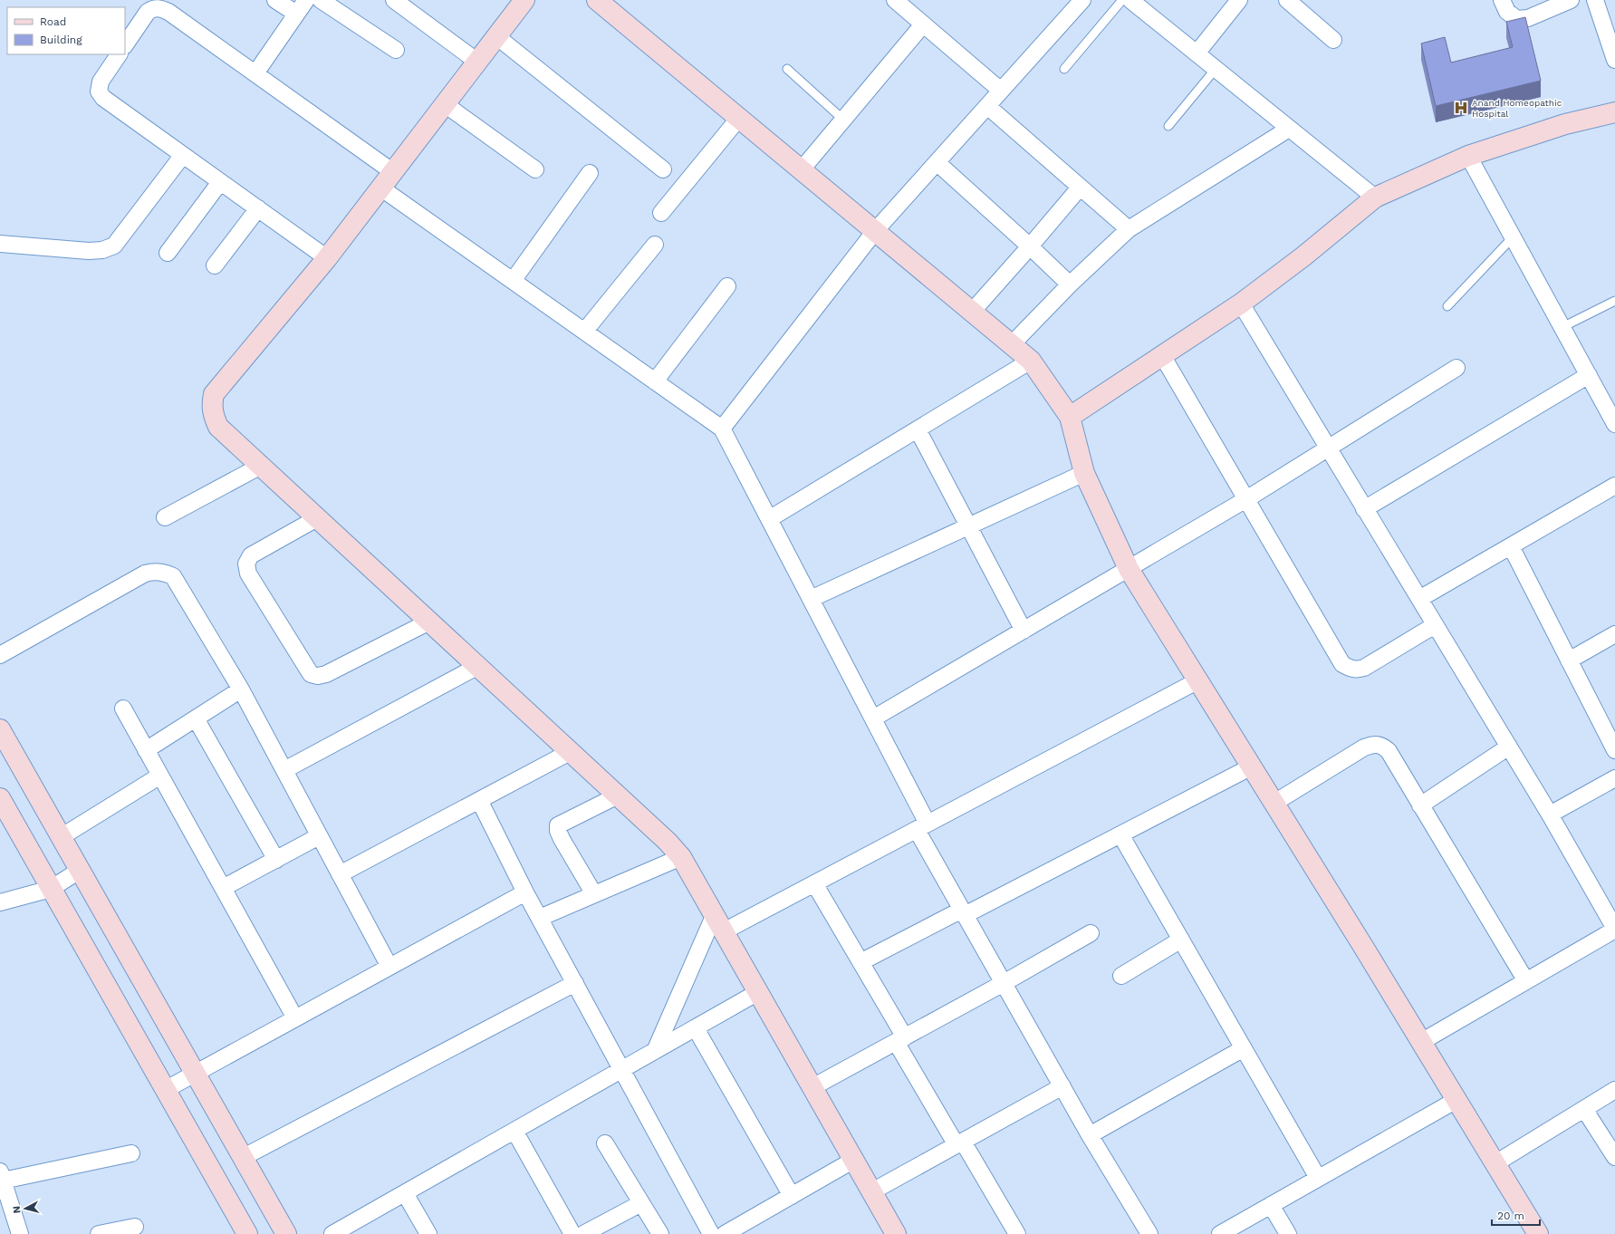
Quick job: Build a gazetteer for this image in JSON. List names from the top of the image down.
{
  "places": {
    "hospital": ["Anand Homeopathic Hospital"]
  },
  "legend": ["Road", "Building"],
  "scale_bar": "20 m",
  "north": "left"
}
